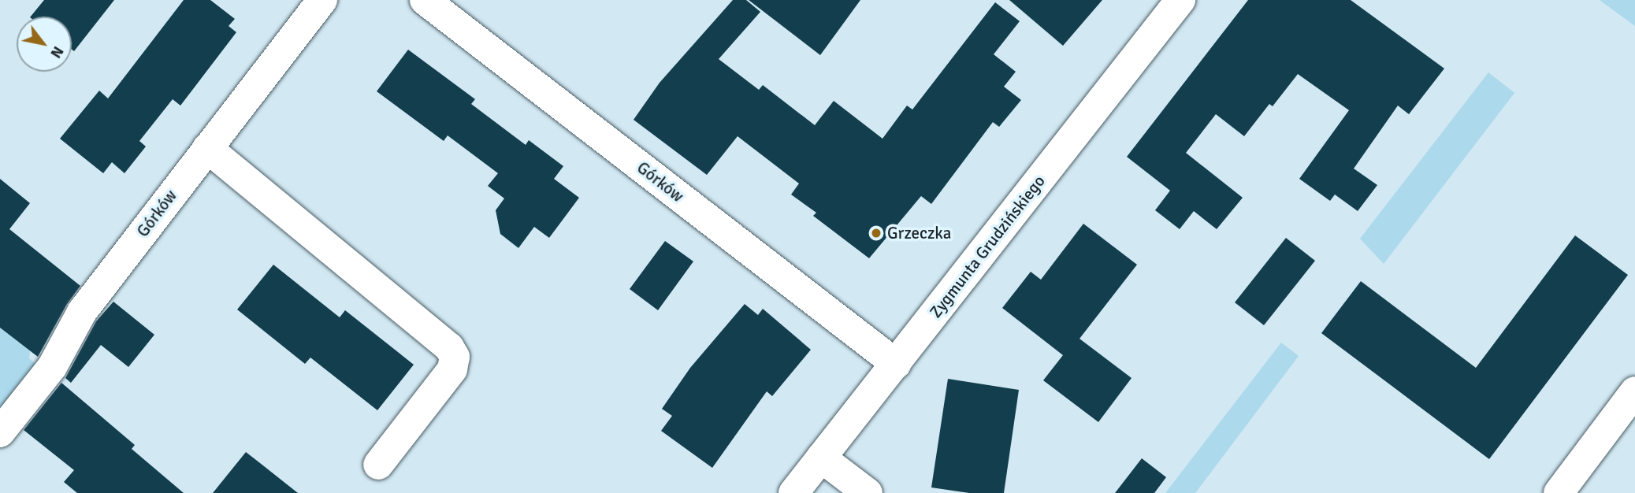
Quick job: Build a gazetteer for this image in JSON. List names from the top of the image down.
{
  "streets": {
    "street": ["Górków", "Zygmunta Grudzińskiego"]
  },
  "crossings": [
    ["Górków", "Zygmunta Grudzińskiego"]
  ],
  "places": ["Grzeczka"],
  "north": "bottom right"
}
